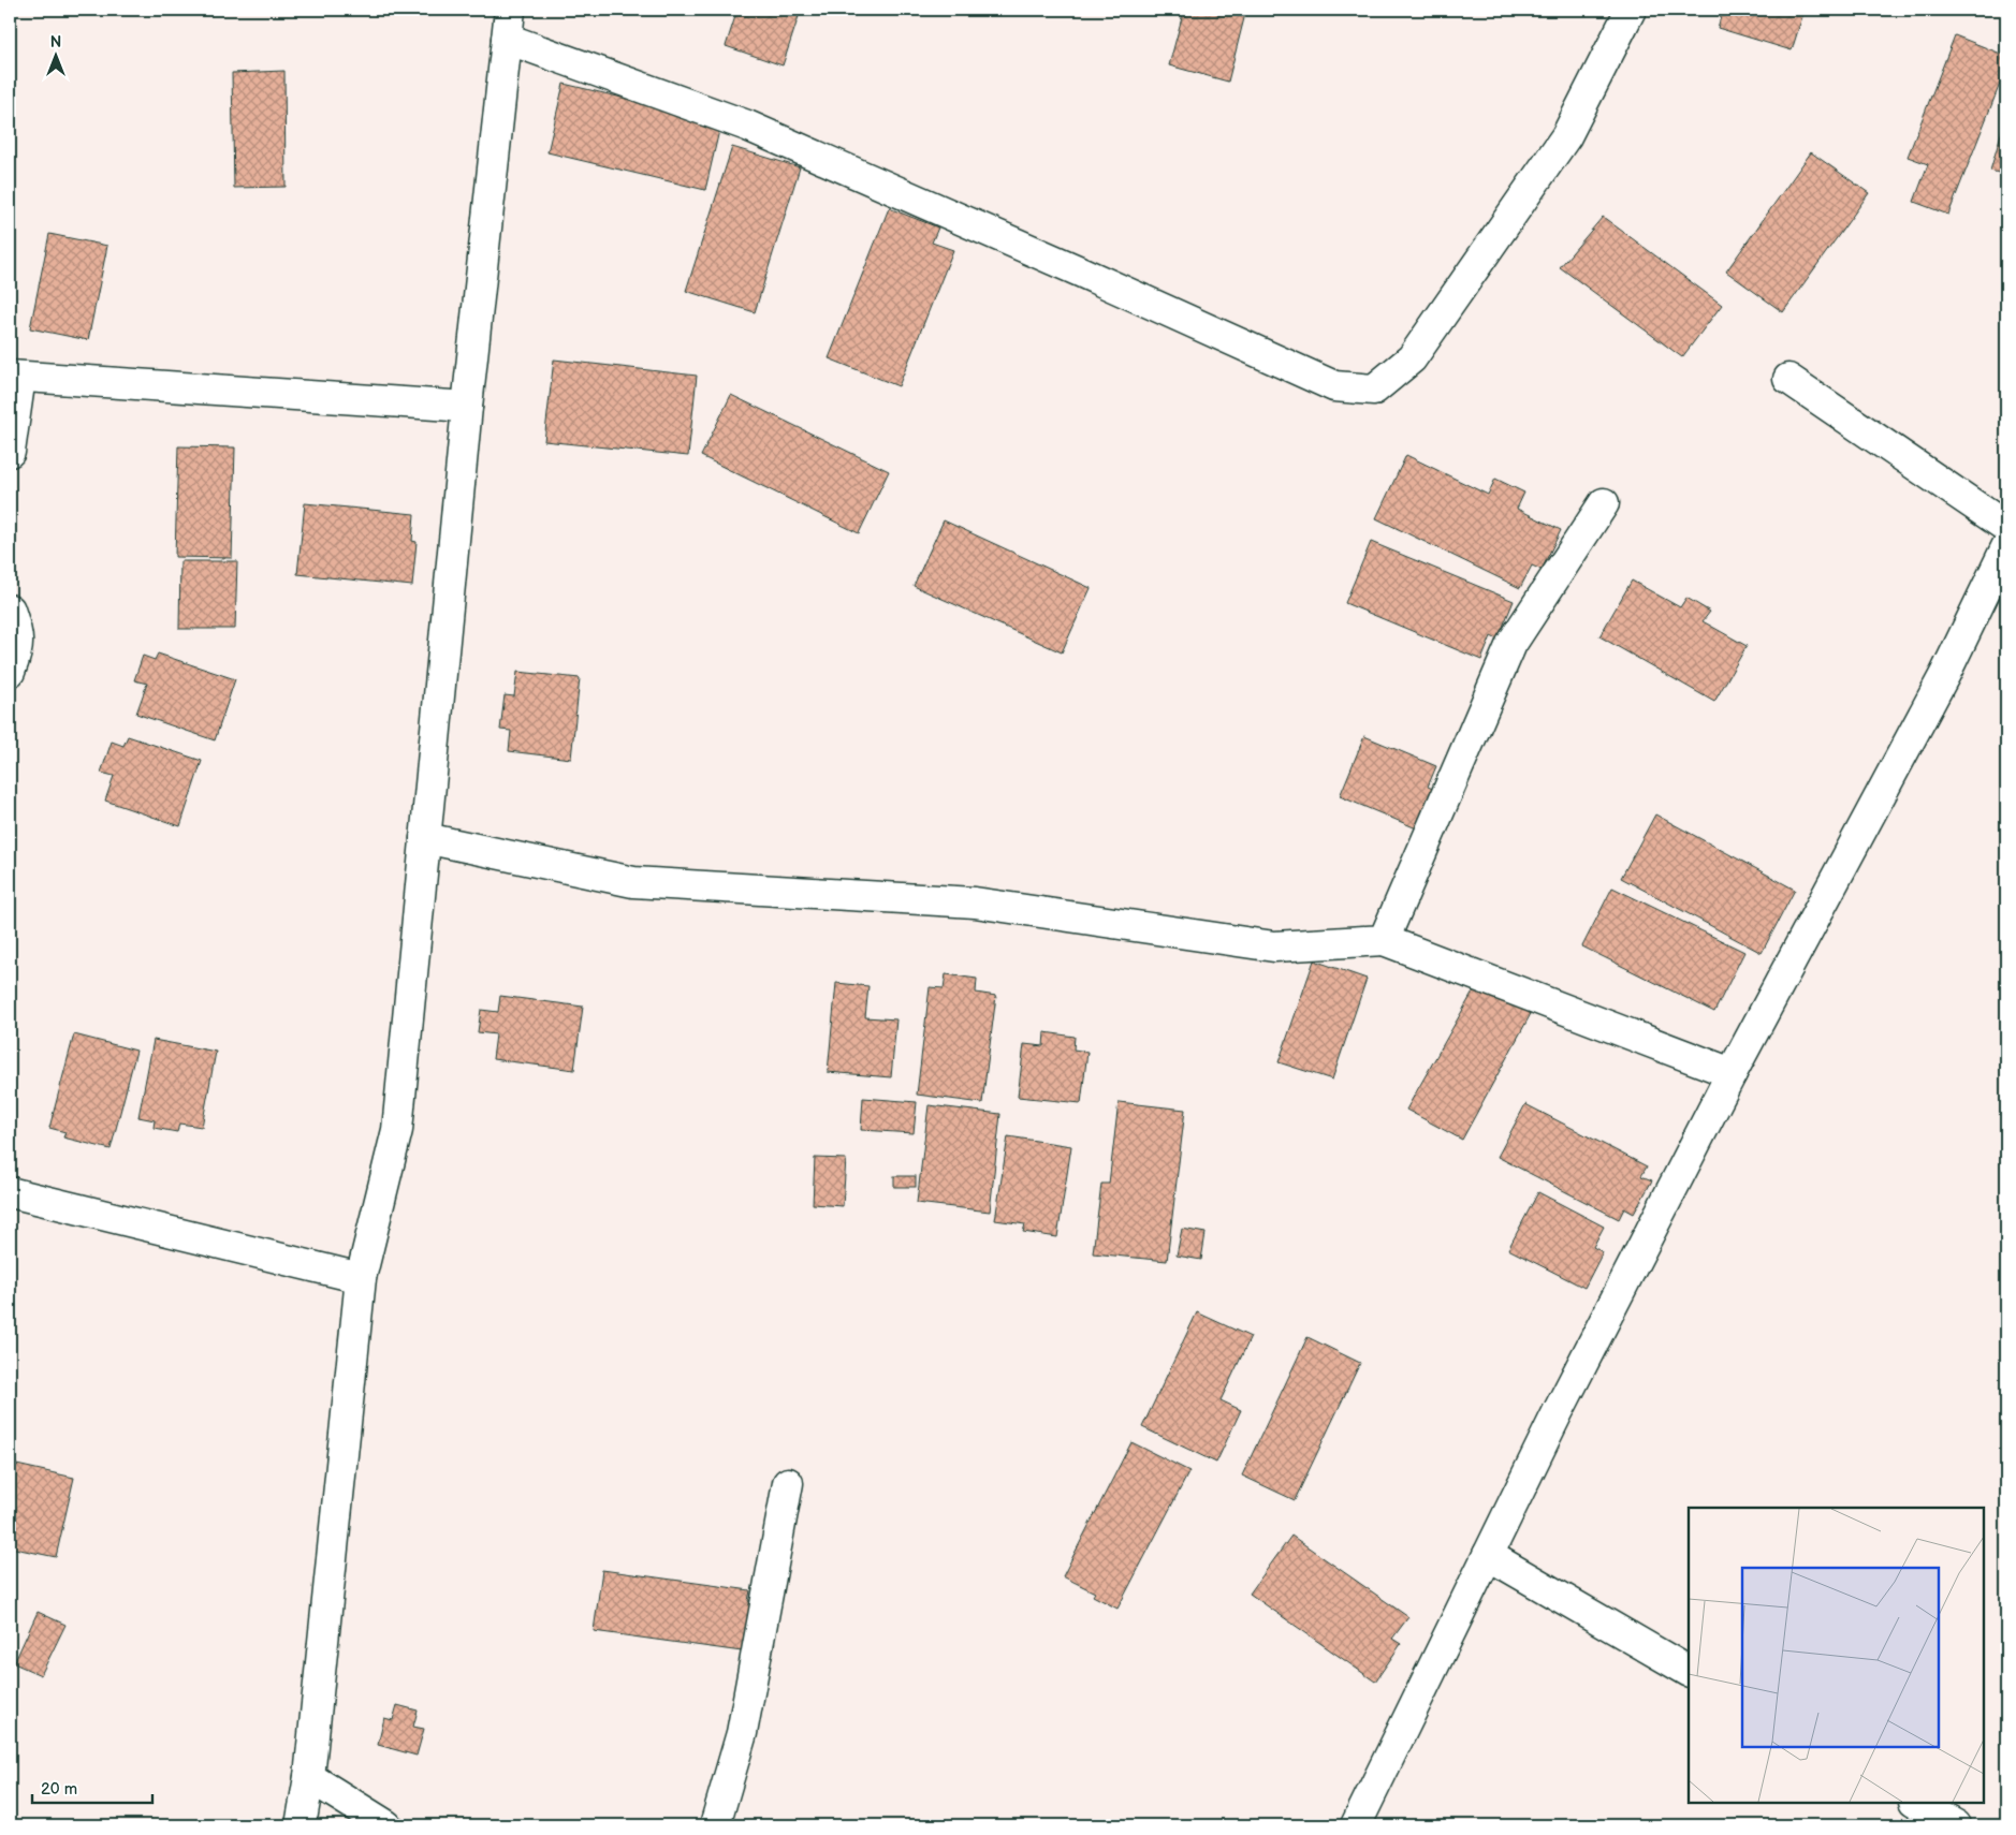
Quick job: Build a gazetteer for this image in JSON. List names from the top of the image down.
{
  "scale_bar": "20 m",
  "north": "top"
}
